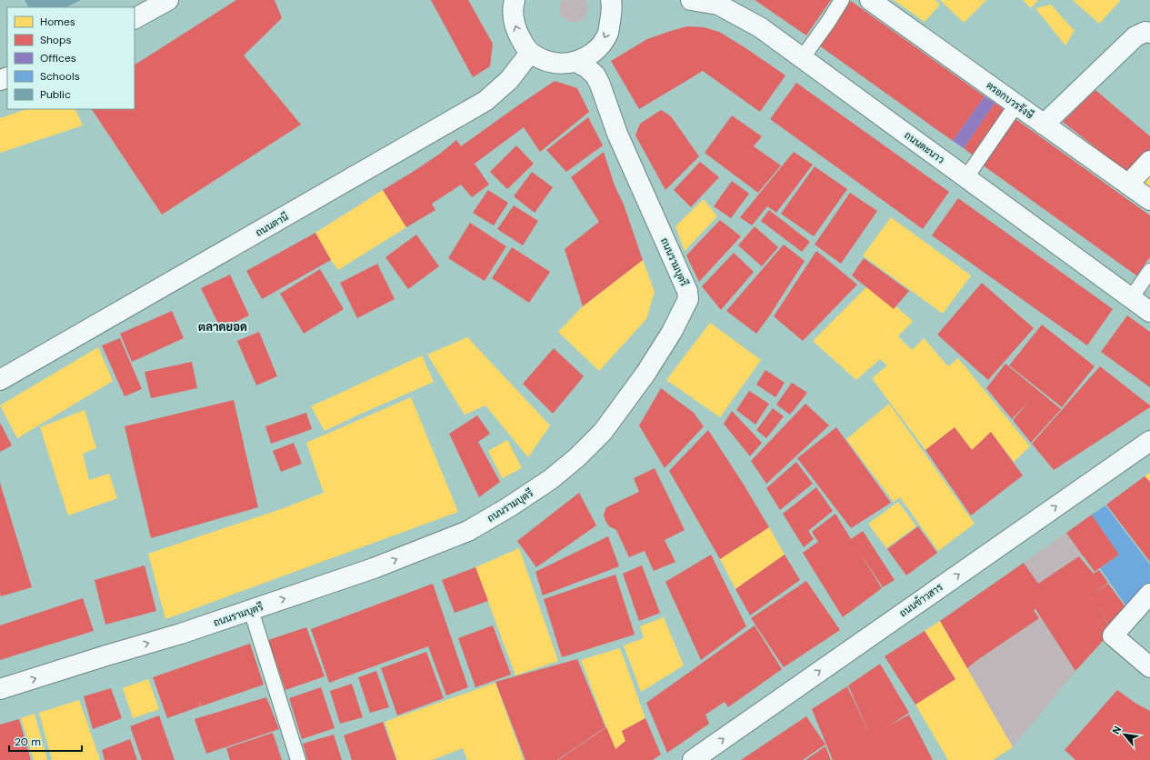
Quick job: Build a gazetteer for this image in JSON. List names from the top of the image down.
{
  "streets": {
    "street": [
      "ตรอกบวรรังษี",
      "ถนนตะนาว",
      "ถนนตานี",
      "ถนนรามบุตรี",
      "ถนนข้าวสาร"
    ]
  },
  "one_way": ["ถนนข้าวสาร"],
  "districts": ["ตลาดยอด"],
  "legend": [
    "Homes",
    "Shops",
    "Offices",
    "Schools",
    "Public"
  ],
  "scale_bar": "20 m",
  "north": "top left"
}
